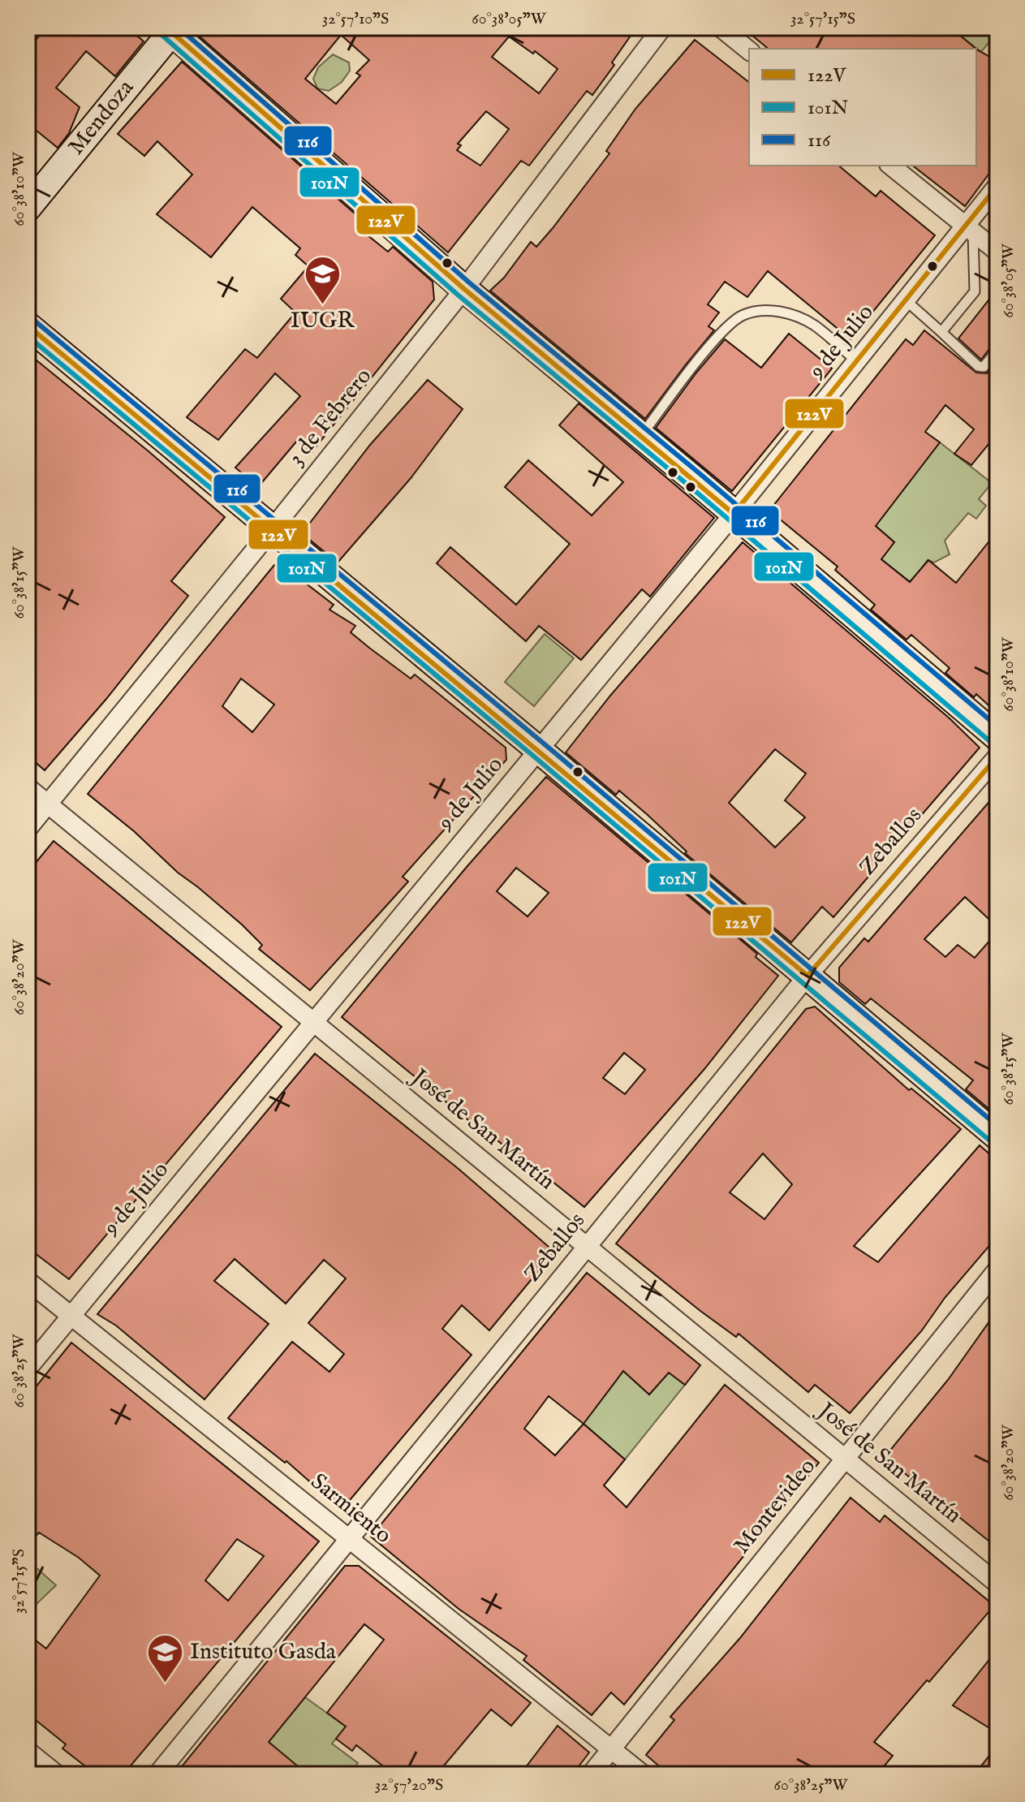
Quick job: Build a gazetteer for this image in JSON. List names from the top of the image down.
{
  "streets": {
    "main road": ["Mendoza"],
    "street": [
      "9 de Julio",
      "3 de Febrero",
      "Zeballos",
      "José de San Martín",
      "Montevideo",
      "Sarmiento"
    ]
  },
  "crossings": [
    ["9 de Julio", "José de San Martín"],
    ["9 de Julio", "Sarmiento"],
    ["3 de Febrero", "José de San Martín"],
    ["Zeballos", "José de San Martín"],
    ["Zeballos", "Sarmiento"],
    ["José de San Martín", "Montevideo"],
    ["Montevideo", "Sarmiento"]
  ],
  "places": {
    "school or university": ["IUGR", "Instituto Gasda"]
  },
  "lines": ["transit line 122V", "transit line 116", "transit line 101N"],
  "legend": ["122V", "101N", "116"],
  "coordinates": [
    "32°57'10\"S",
    "60°38'05\"W",
    "32°57'15\"S",
    "60°38'10\"W",
    "60°38'15\"W",
    "60°38'20\"W",
    "60°38'25\"W",
    "32°57'20\"S"
  ]
}
